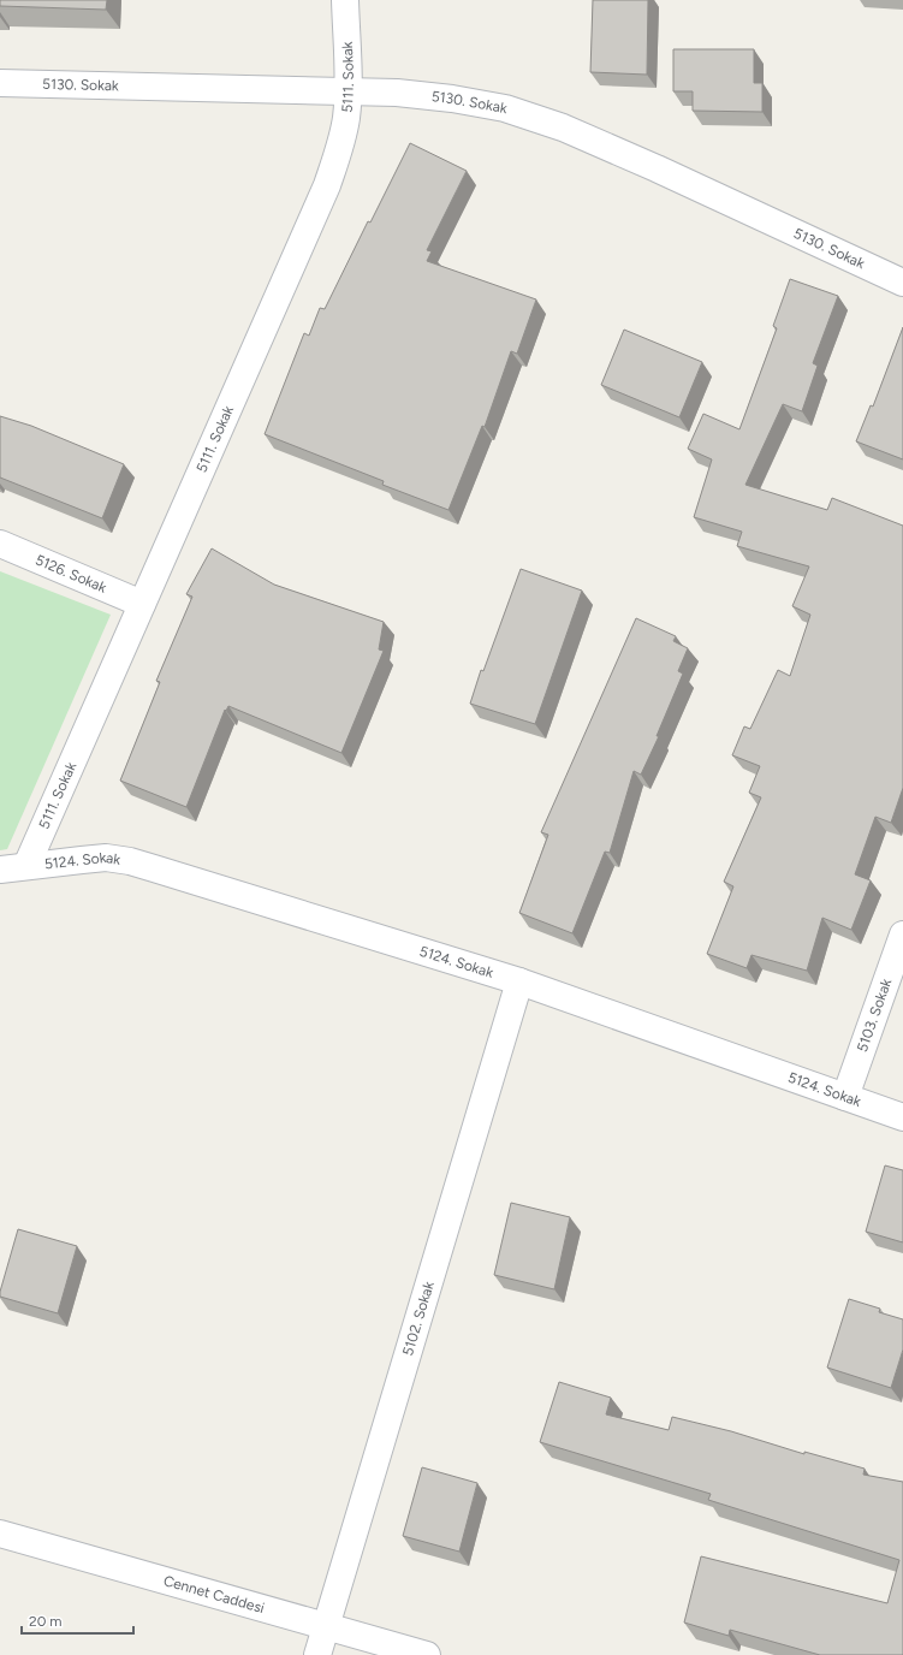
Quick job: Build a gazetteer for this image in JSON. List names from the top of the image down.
{
  "streets": {
    "street": [
      "5111. Sokak",
      "5130. Sokak",
      "5126. Sokak",
      "5124. Sokak",
      "5103. Sokak",
      "5102. Sokak",
      "Cennet Caddesi"
    ]
  },
  "crossings": [
    ["5111. Sokak", "5130. Sokak"],
    ["5111. Sokak", "5126. Sokak"],
    ["5111. Sokak", "5124. Sokak"],
    ["5124. Sokak", "5103. Sokak"],
    ["5124. Sokak", "5102. Sokak"],
    ["5102. Sokak", "Cennet Caddesi"]
  ],
  "scale_bar": "20 m"
}
